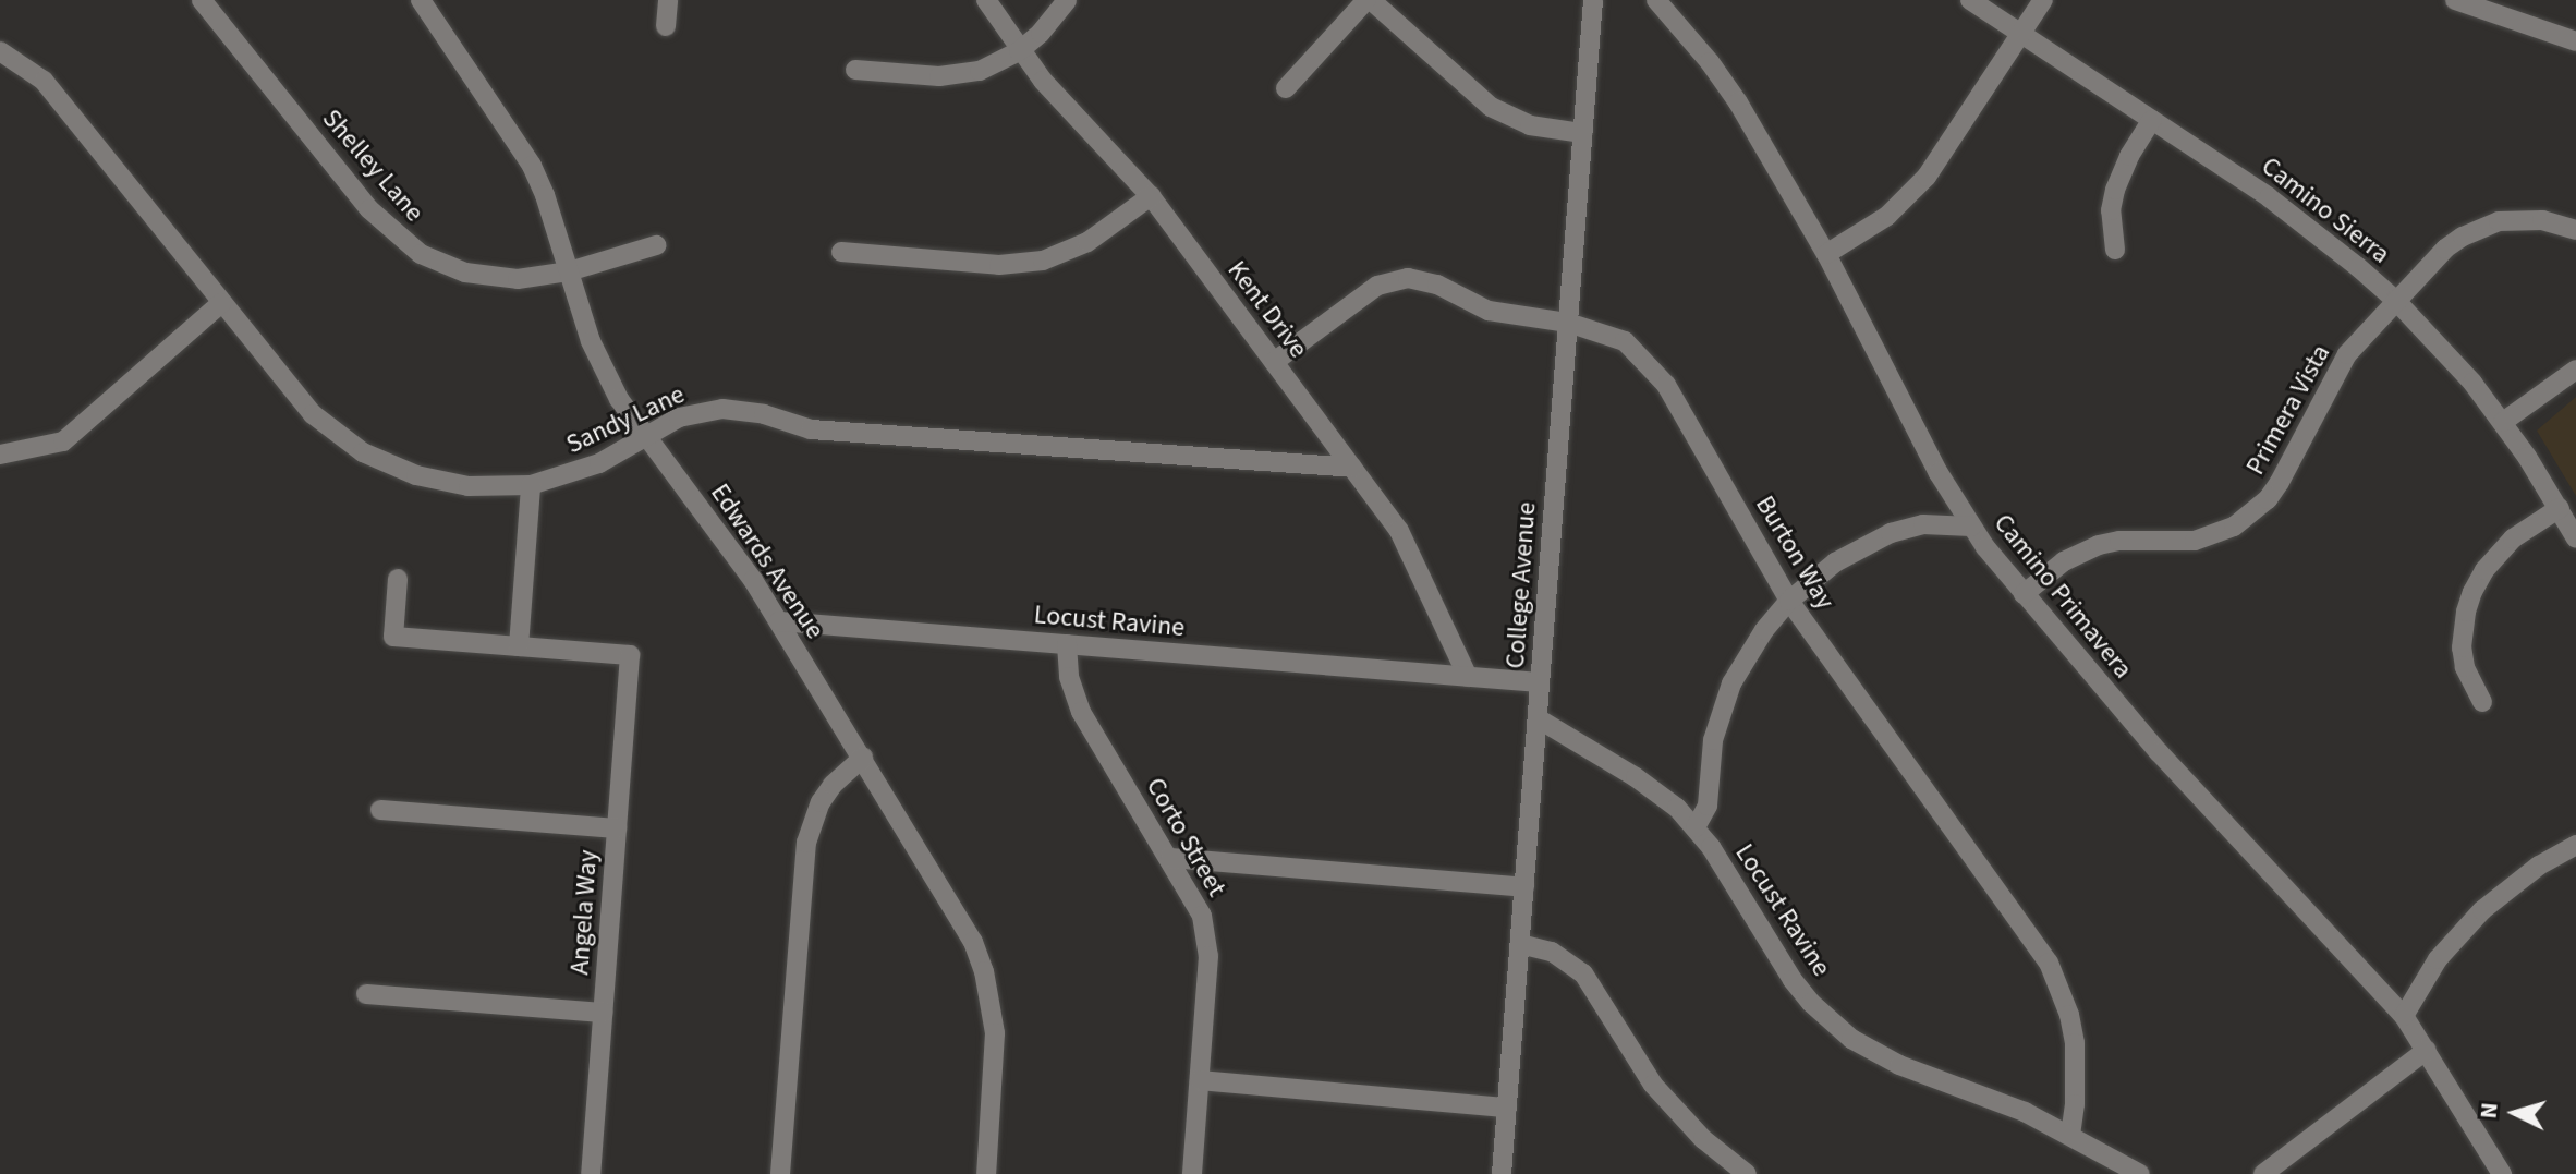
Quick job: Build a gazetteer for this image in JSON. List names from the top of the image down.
{
  "streets": {
    "street": [
      "Shelley Lane",
      "Camino Sierra",
      "Kent Drive",
      "Primera Vista",
      "Sandy Lane",
      "Burton Way",
      "Edwards Avenue",
      "College Avenue",
      "Camino Primavera",
      "Locust Ravine",
      "Corto Street",
      "Angela Way"
    ]
  },
  "crossings": [
    ["Shelley Lane", "Edwards Avenue"],
    ["Camino Sierra", "Primera Vista"],
    ["Kent Drive", "Sandy Lane"],
    ["Kent Drive", "Burton Way"],
    ["Kent Drive", "Locust Ravine"],
    ["Primera Vista", "Camino Primavera"],
    ["Sandy Lane", "Edwards Avenue"],
    ["Burton Way", "College Avenue"],
    ["Burton Way", "Locust Ravine"],
    ["Edwards Avenue", "Locust Ravine"],
    ["College Avenue", "Locust Ravine"],
    ["Locust Ravine", "Corto Street"]
  ],
  "north": "left"
}
